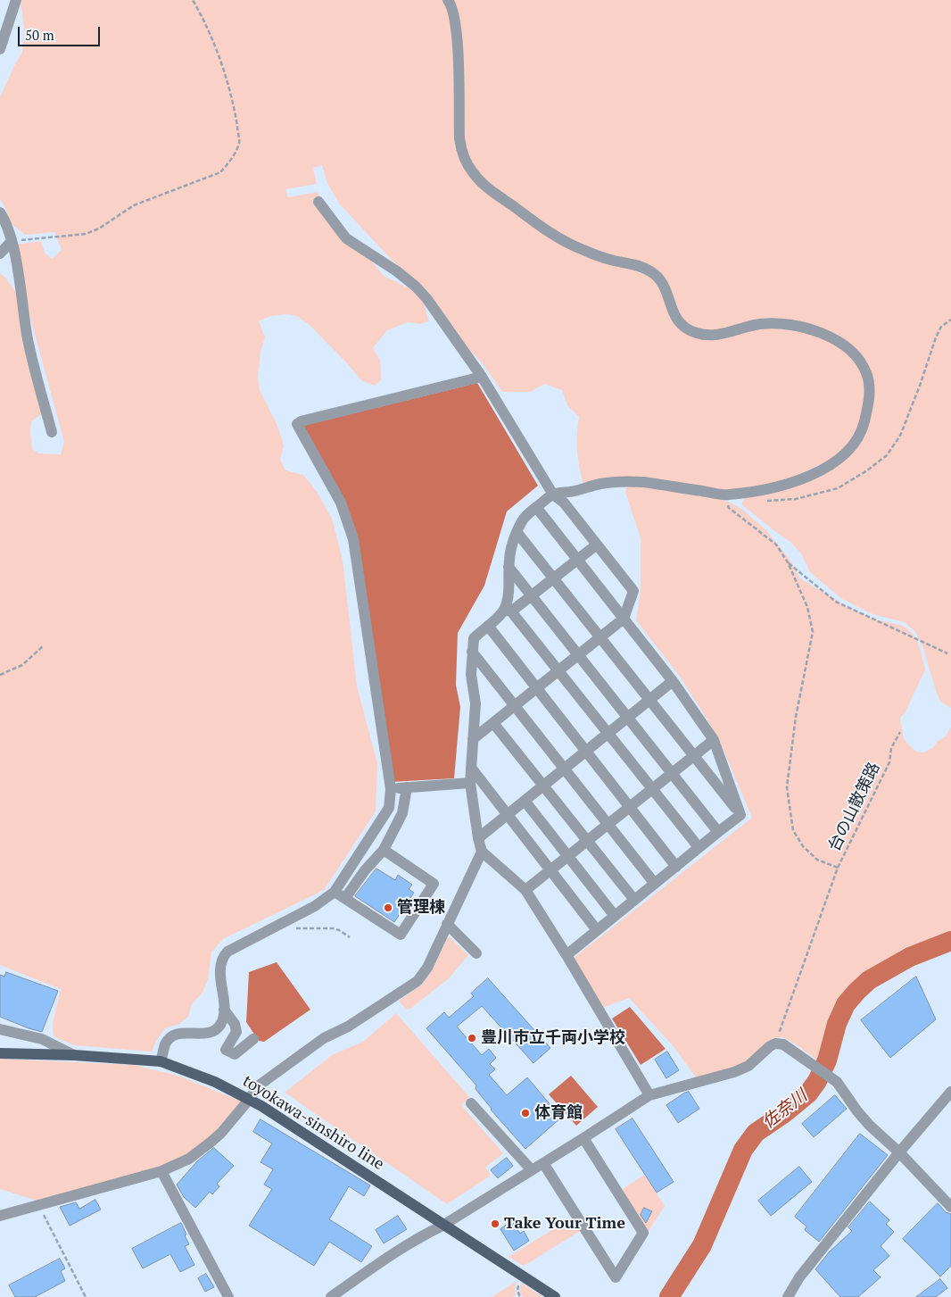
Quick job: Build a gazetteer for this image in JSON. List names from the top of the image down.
{
  "streets": {
    "main road": ["toyokawa-sinshiro line"],
    "path": ["台の山散策路"]
  },
  "water": ["佐奈川"],
  "places": [
    "管理棟",
    "豊川市立千両小学校",
    "体育館",
    "Take Your Time"
  ],
  "scale_bar": "50 m"
}
